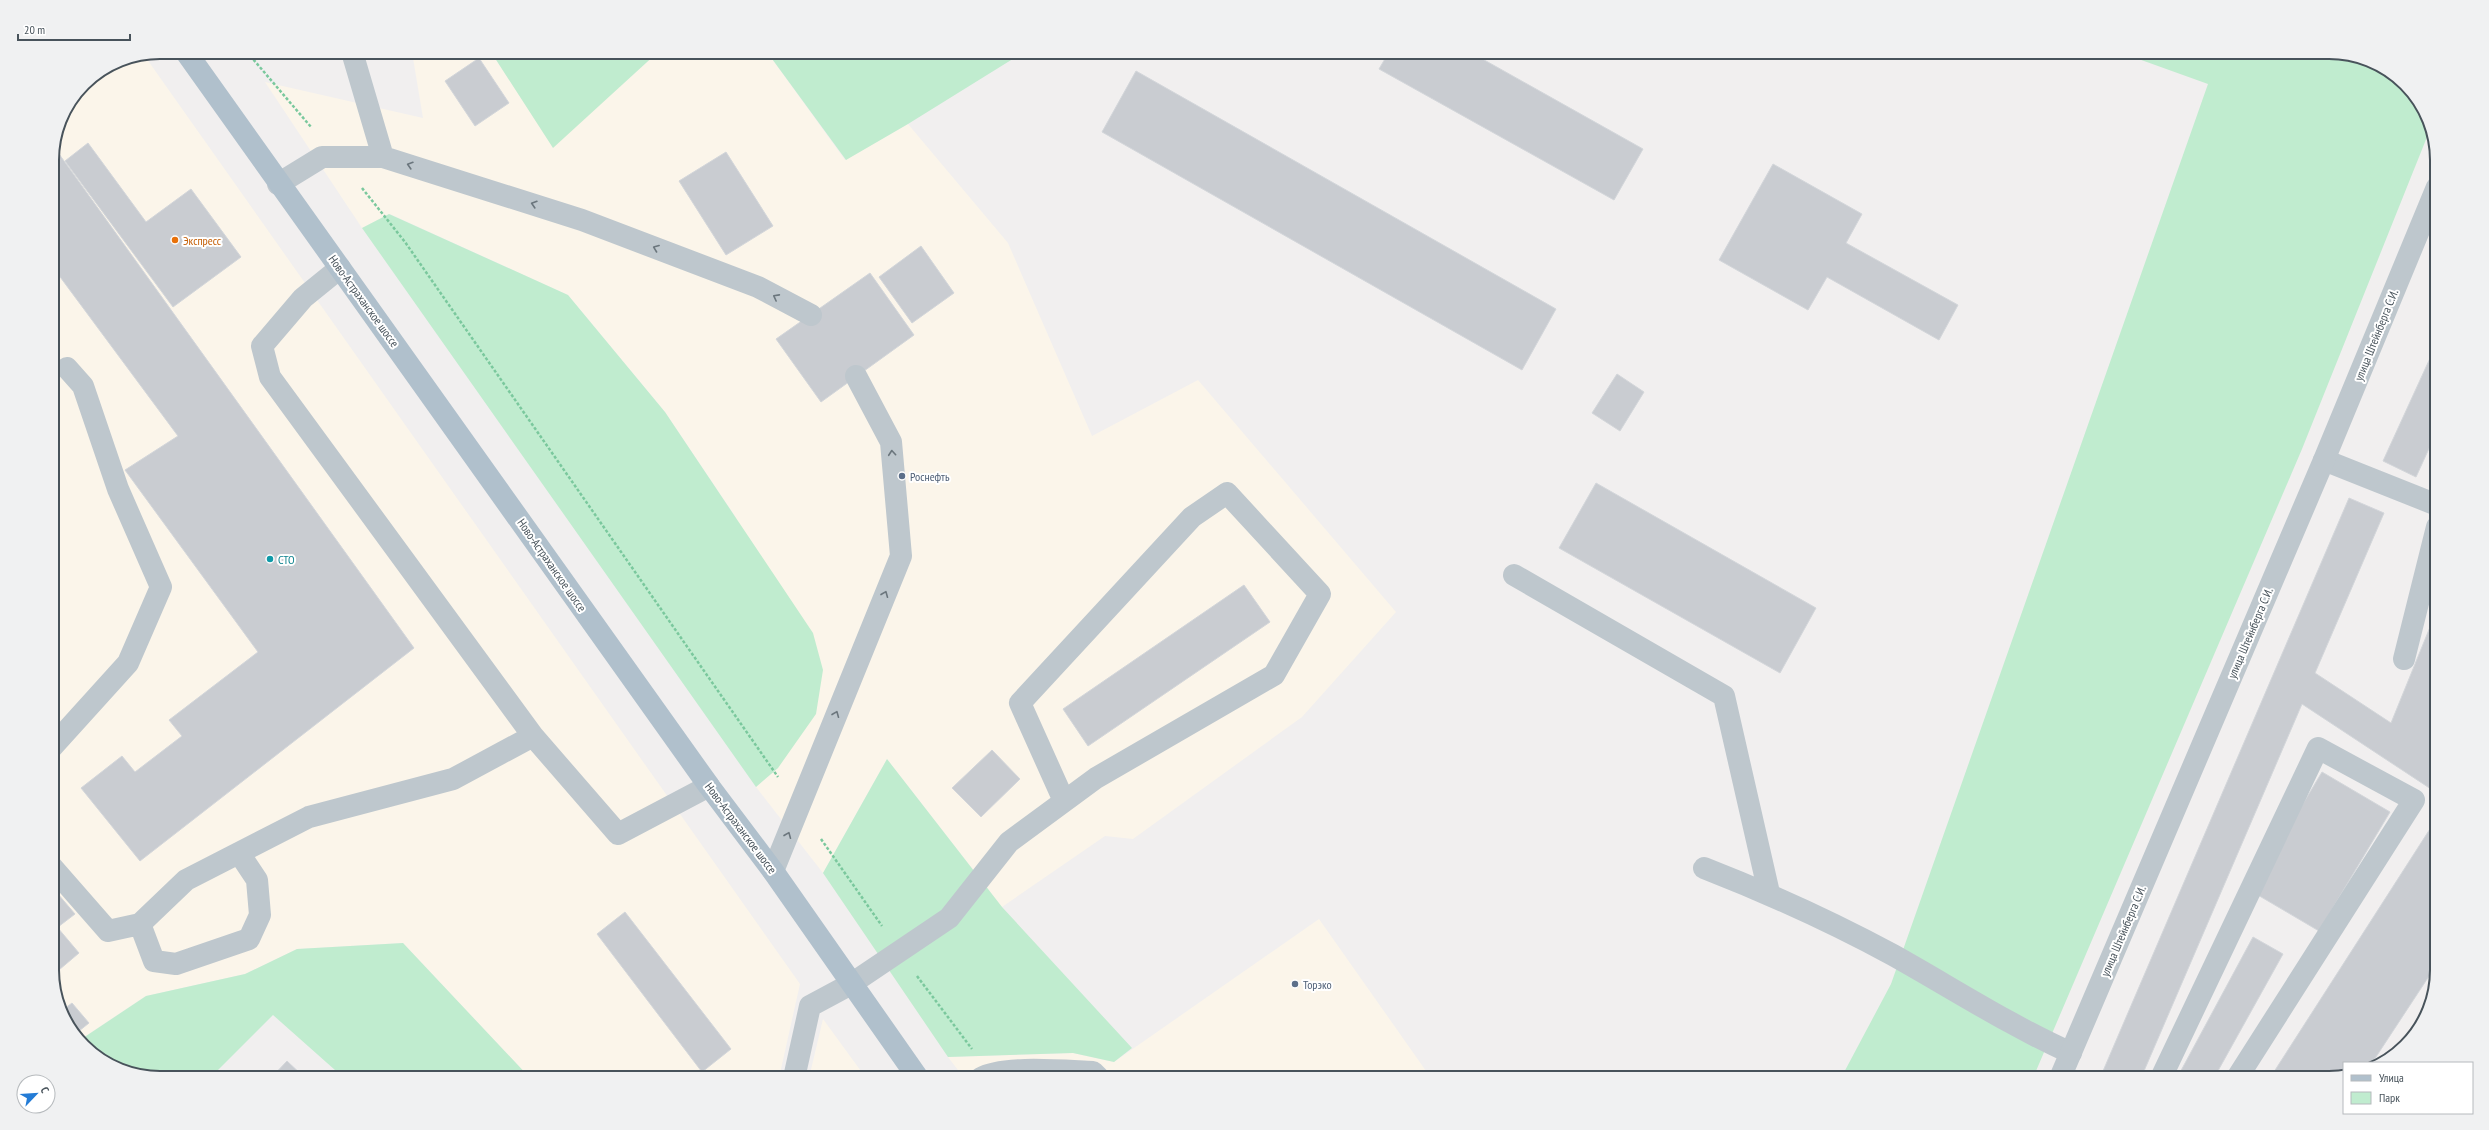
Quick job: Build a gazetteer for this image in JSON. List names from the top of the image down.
{
  "streets": {
    "main road": ["Ново-Астраханское шоссе"],
    "street": ["улица Штейнберга С.И."]
  },
  "places": [
    "Экспресс",
    "Роснефть",
    "СТО",
    "Торэко"
  ],
  "legend": ["Улица", "Парк"],
  "scale_bar": "20 m",
  "north": "top right"
}
